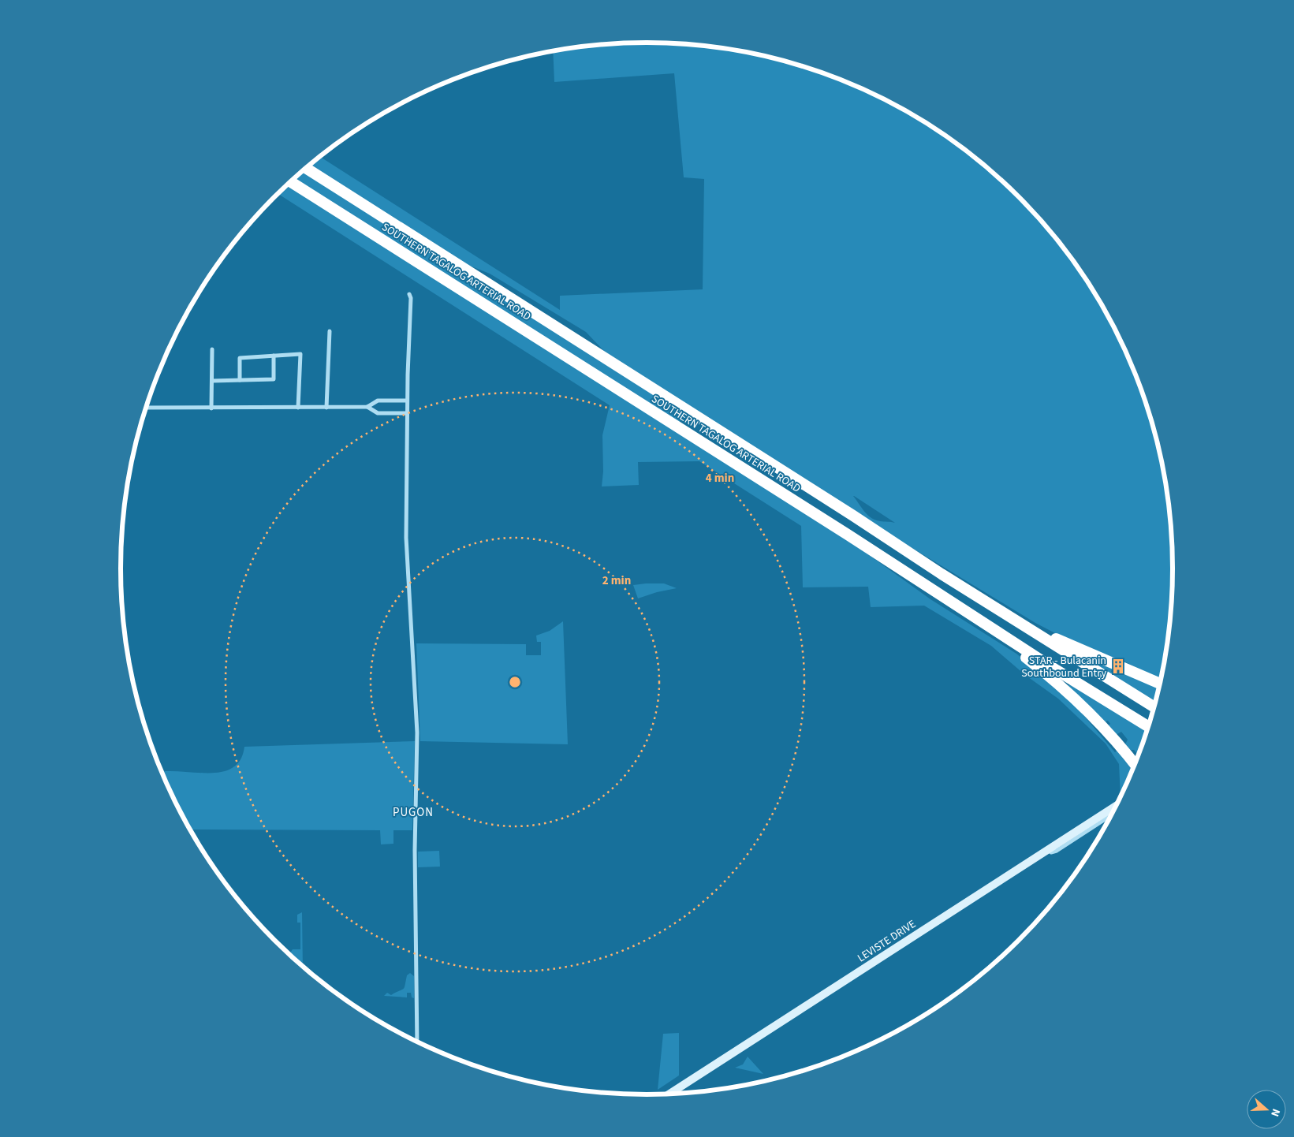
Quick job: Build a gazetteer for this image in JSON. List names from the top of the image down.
{
  "streets": {
    "highway": ["SOUTHERN TAGALOG ARTERIAL ROAD"],
    "main road": ["LEVISTE DRIVE"]
  },
  "districts": ["PUGON"],
  "places": {
    "building": ["STAR - Bulacanin Southbound Entry"]
  },
  "north": "right",
  "rings": ["4 min", "2 min"]
}
